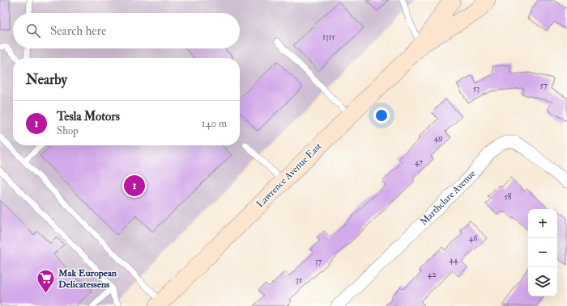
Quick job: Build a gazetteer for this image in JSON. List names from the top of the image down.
{
  "streets": {
    "main road": ["Lawrence Avenue East"],
    "street": ["Marthclare Avenue"]
  },
  "places": {
    "supermarket": ["Mak European Delicatessens"]
  },
  "house_numbers": [
    "1315",
    "57",
    "53",
    "49",
    "47",
    "58",
    "46",
    "44",
    "37",
    "42",
    "35"
  ],
  "page": {
    "search": "Search here",
    "heading": "Nearby",
    "list": [
      {
        "mark": "1",
        "name": "Tesla Motors",
        "note": "Shop",
        "value": "140 m"
      }
    ],
    "pins": "1",
    "map_buttons": ["+", "−"]
  }
}
